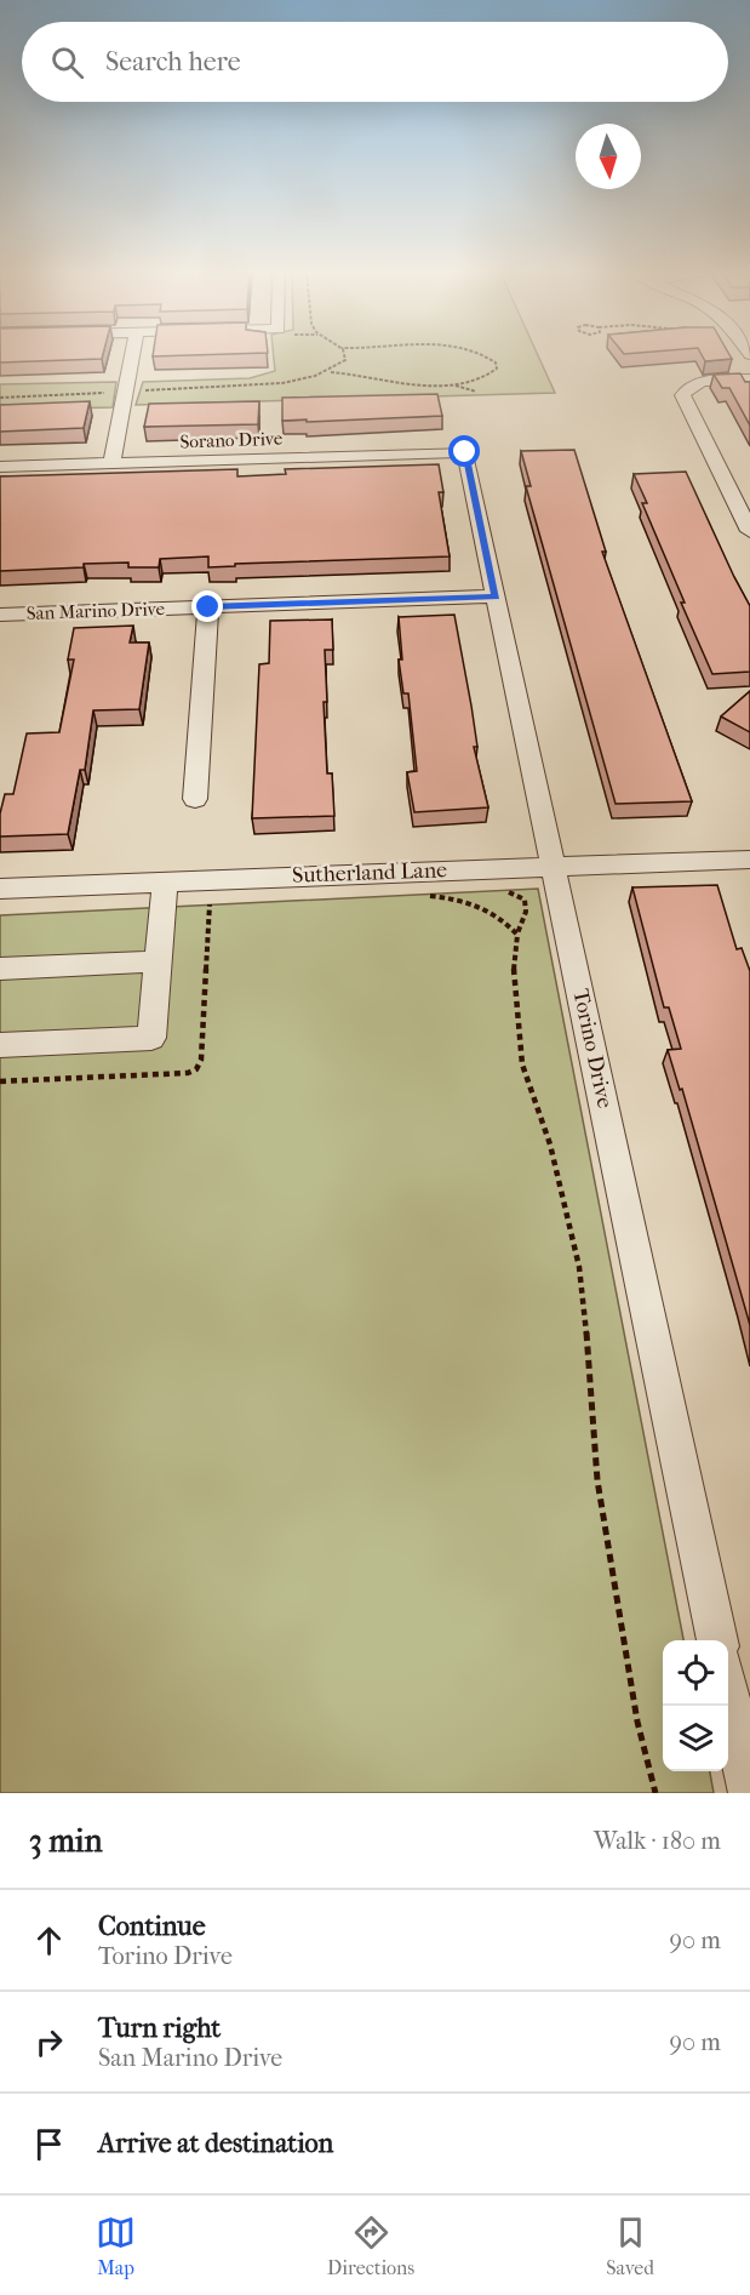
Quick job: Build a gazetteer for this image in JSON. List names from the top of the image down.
{
  "streets": {
    "street": [
      "Sorano Drive",
      "San Marino Drive",
      "Sutherland Lane",
      "Torino Drive"
    ]
  },
  "crossings": [
    ["Sorano Drive", "Torino Drive"],
    ["San Marino Drive", "Torino Drive"],
    ["Sutherland Lane", "Torino Drive"]
  ],
  "north": "bottom",
  "page": {
    "search": "Search here",
    "heading": ["3 min", "Walk · 180 m"],
    "list": [
      ["Continue", "Torino Drive", "90 m"],
      ["Turn right", "San Marino Drive", "90 m"],
      "Arrive at destination"
    ],
    "nav": ["Map", "Directions", "Saved"]
  }
}
